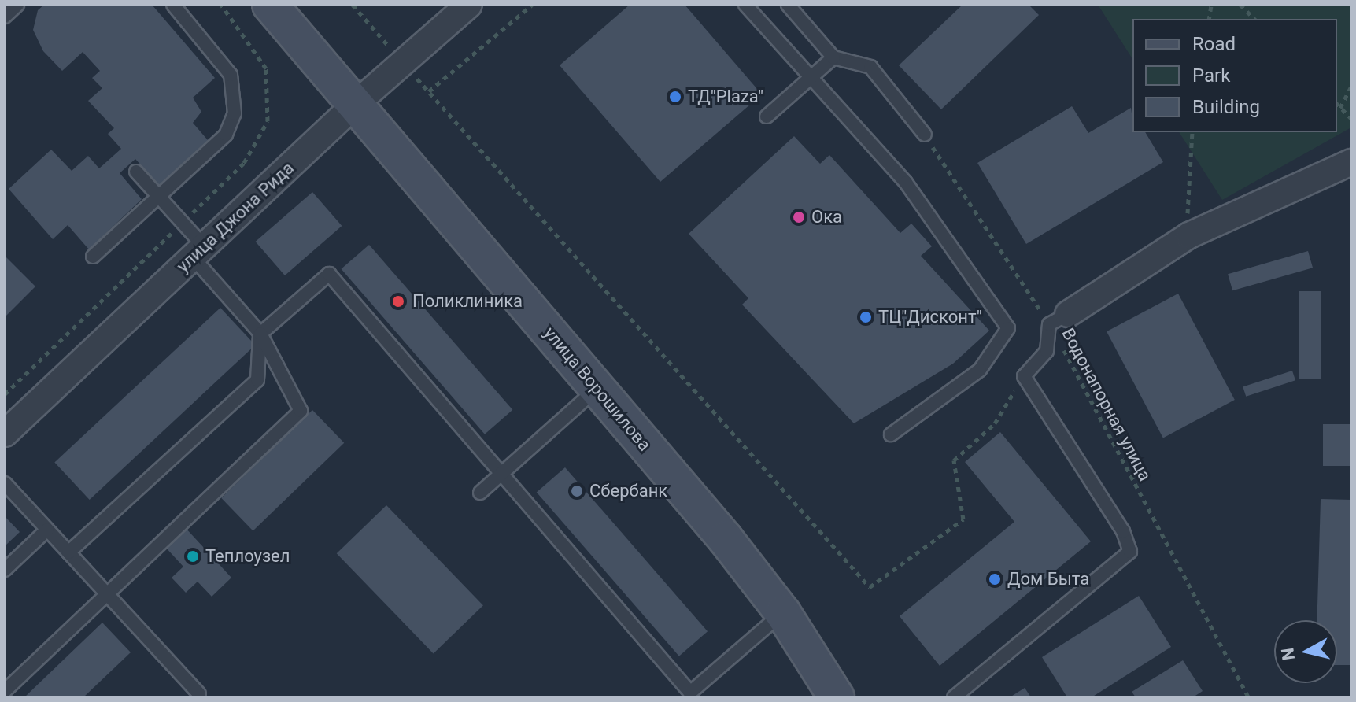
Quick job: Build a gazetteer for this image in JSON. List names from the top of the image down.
{
  "streets": {
    "main road": ["улица Ворошилова"],
    "street": ["улица Джона Рида"],
    "path": ["Водонапорная улица"]
  },
  "crossings": [
    ["улица Джона Рида", "улица Ворошилова"]
  ],
  "places": [
    "ТД\"Plaza\"",
    "Ока",
    "Поликлиника",
    "ТЦ\"Дисконт\"",
    "Сбербанк",
    "Теплоузел",
    "Дом Быта"
  ],
  "legend": ["Road", "Park", "Building"],
  "north": "left"
}
